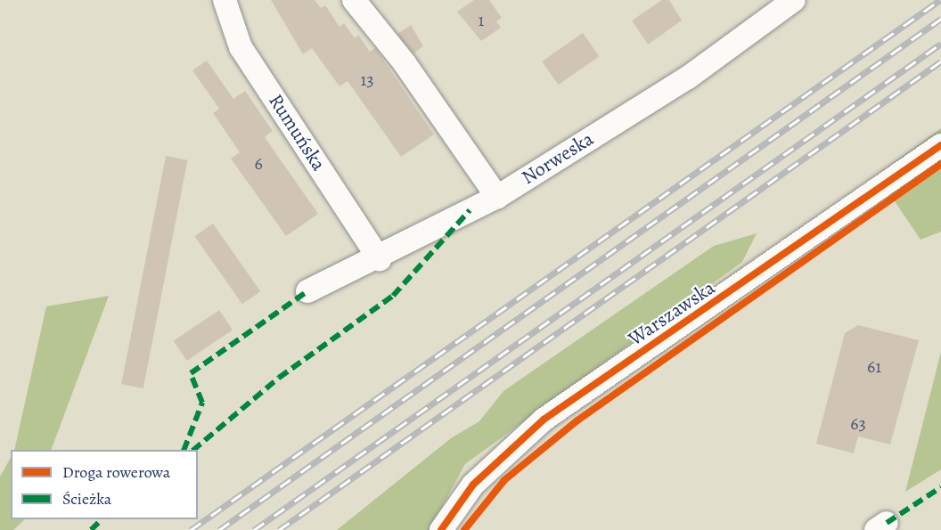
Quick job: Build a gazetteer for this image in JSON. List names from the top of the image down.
{
  "streets": {
    "street": ["Rumuńska", "Norweska", "Warszawska"]
  },
  "crossings": [
    ["Rumuńska", "Norweska"]
  ],
  "house_numbers": [
    "1",
    "13",
    "6",
    "61",
    "63"
  ],
  "legend": ["Droga rowerowa", "Ścieżka"]
}
